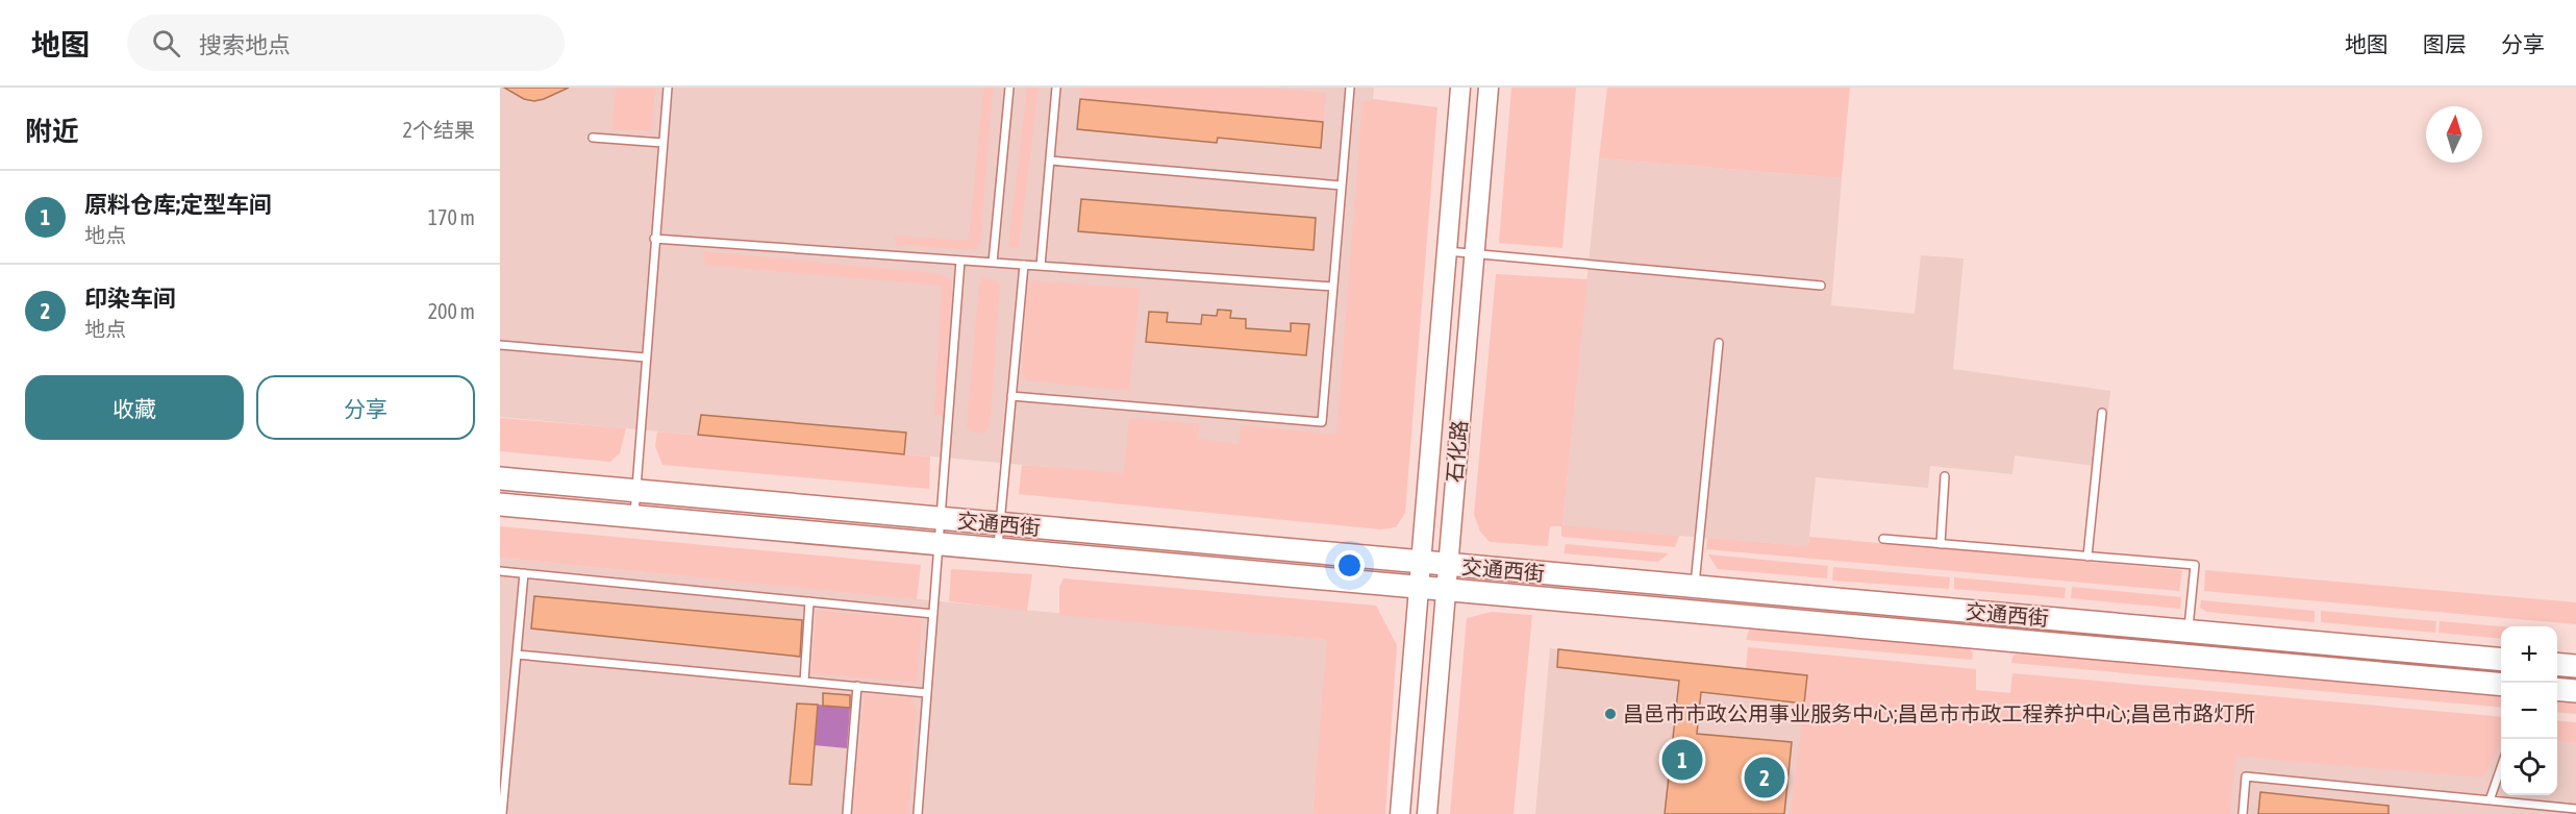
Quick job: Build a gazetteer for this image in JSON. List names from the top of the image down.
{
  "streets": {
    "main road": ["石化路", "交通西街"]
  },
  "crossings": [
    ["石化路", "交通西街"]
  ],
  "places": ["昌邑市市政公用事业服务中心;昌邑市市政工程养护中心;昌邑市路灯所"],
  "north": "top",
  "page": {
    "header": "地图",
    "search": "搜索地点",
    "nav": ["地图", "图层", "分享"],
    "heading": ["附近", "2个结果"],
    "list": [
      {
        "mark": "1",
        "name": "原料仓库;定型车间",
        "note": "地点",
        "value": "170 m"
      },
      {
        "mark": "2",
        "name": "印染车间",
        "note": "地点",
        "value": "200 m"
      }
    ],
    "buttons": ["收藏", "分享"],
    "map_buttons": ["+", "−"],
    "pins": ["1", "2"]
  }
}
